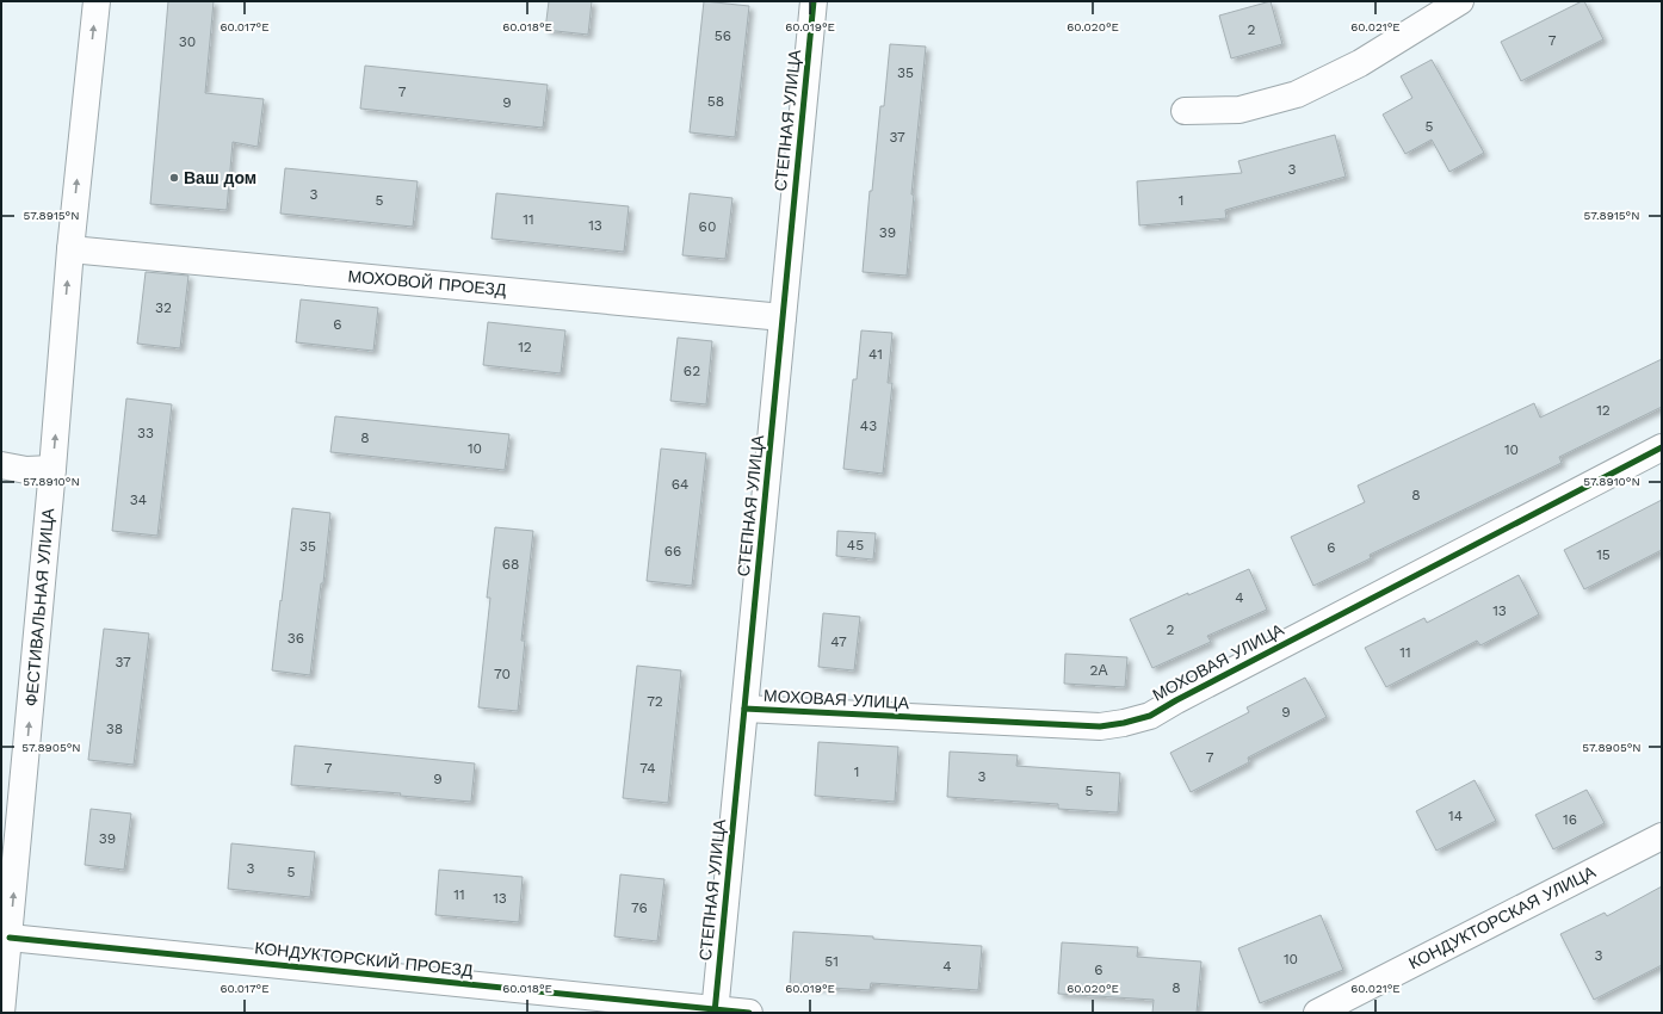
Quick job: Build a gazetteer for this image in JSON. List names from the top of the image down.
{
  "streets": {
    "street": [
      "СТЕПНАЯ УЛИЦА",
      "МОХОВОЙ ПРОЕЗД",
      "ФЕСТИВАЛЬНАЯ УЛИЦА",
      "МОХОВАЯ УЛИЦА",
      "КОНДУКТОРСКАЯ УЛИЦА",
      "КОНДУКТОРСКИЙ ПРОЕЗД"
    ]
  },
  "crossings": [
    ["СТЕПНАЯ УЛИЦА", "МОХОВОЙ ПРОЕЗД"],
    ["СТЕПНАЯ УЛИЦА", "МОХОВАЯ УЛИЦА"],
    ["СТЕПНАЯ УЛИЦА", "КОНДУКТОРСКИЙ ПРОЕЗД"],
    ["МОХОВОЙ ПРОЕЗД", "ФЕСТИВАЛЬНАЯ УЛИЦА"],
    ["ФЕСТИВАЛЬНАЯ УЛИЦА", "КОНДУКТОРСКИЙ ПРОЕЗД"]
  ],
  "one_way": ["ФЕСТИВАЛЬНАЯ УЛИЦА"],
  "places": ["Ваш дом"],
  "house_numbers": [
    "2",
    "56",
    "7",
    "30",
    "35",
    "7",
    "58",
    "9",
    "5",
    "37",
    "3",
    "3",
    "5",
    "1",
    "11",
    "13",
    "60",
    "39",
    "32",
    "6",
    "12",
    "41",
    "62",
    "12",
    "43",
    "33",
    "8",
    "10",
    "10",
    "64",
    "8",
    "34",
    "45",
    "35",
    "6",
    "66",
    "15",
    "68",
    "4",
    "13",
    "2",
    "36",
    "47",
    "11",
    "37",
    "2А",
    "70",
    "72",
    "9",
    "38",
    "7",
    "7",
    "74",
    "1",
    "3",
    "9",
    "5",
    "14",
    "16",
    "39",
    "3",
    "5",
    "11",
    "13",
    "76",
    "3",
    "10",
    "51",
    "4",
    "6",
    "8"
  ],
  "coordinates": [
    "60.017°E",
    "60.018°E",
    "60.019°E",
    "60.020°E",
    "60.021°E",
    "57.8915°N",
    "57.8910°N",
    "57.8905°N"
  ]
}
